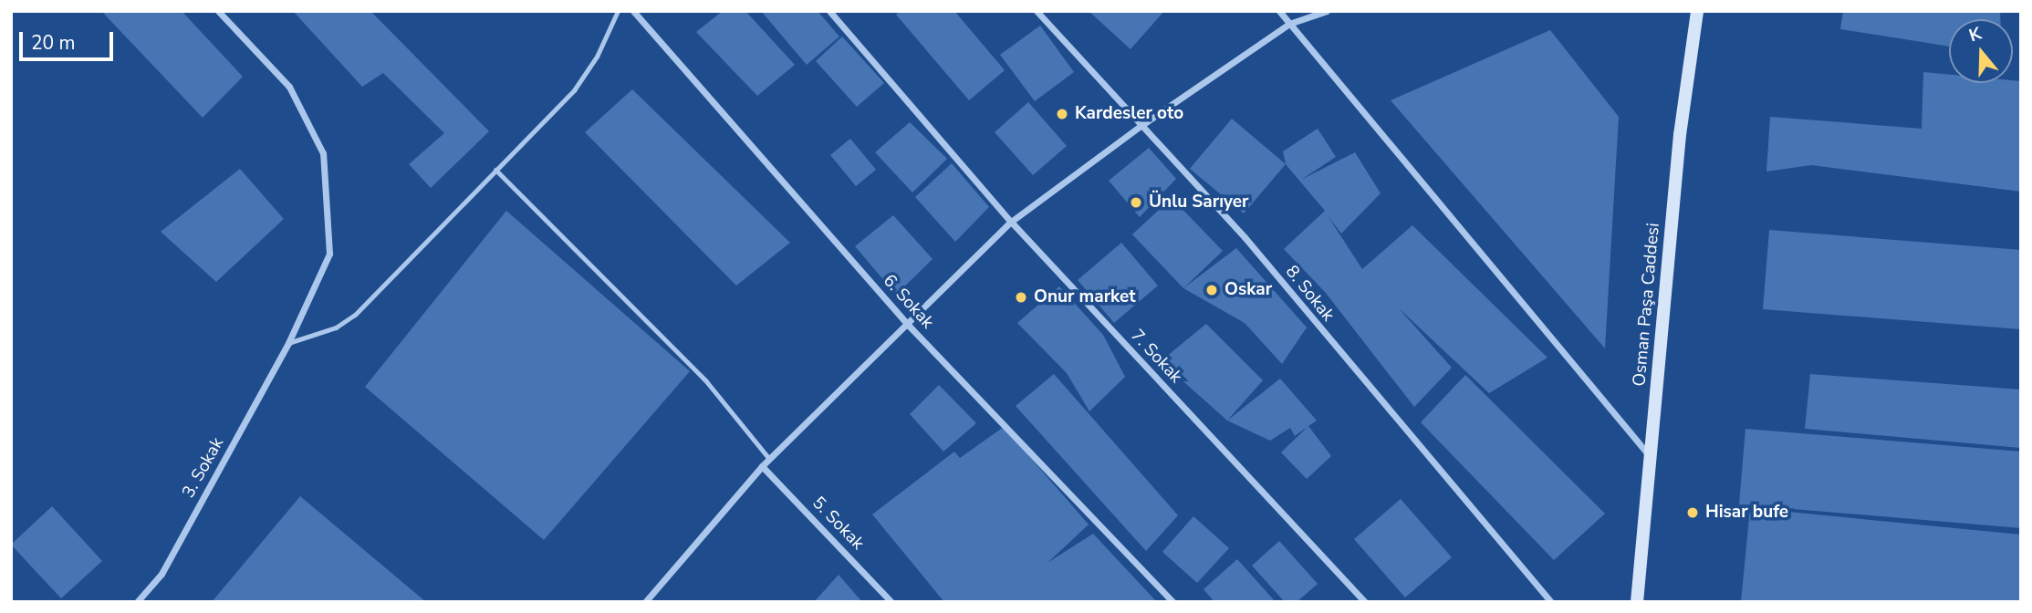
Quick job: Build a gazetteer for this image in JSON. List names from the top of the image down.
{
  "streets": {
    "street": [
      "8. Sokak",
      "6. Sokak",
      "Osman Paşa Caddesi",
      "7. Sokak",
      "3. Sokak",
      "5. Sokak"
    ]
  },
  "places": [
    "Kardesler oto",
    "Ünlu Sarıyer",
    "Oskar",
    "Onur market",
    "Hisar bufe"
  ],
  "scale_bar": "20 m",
  "north": "top"
}
